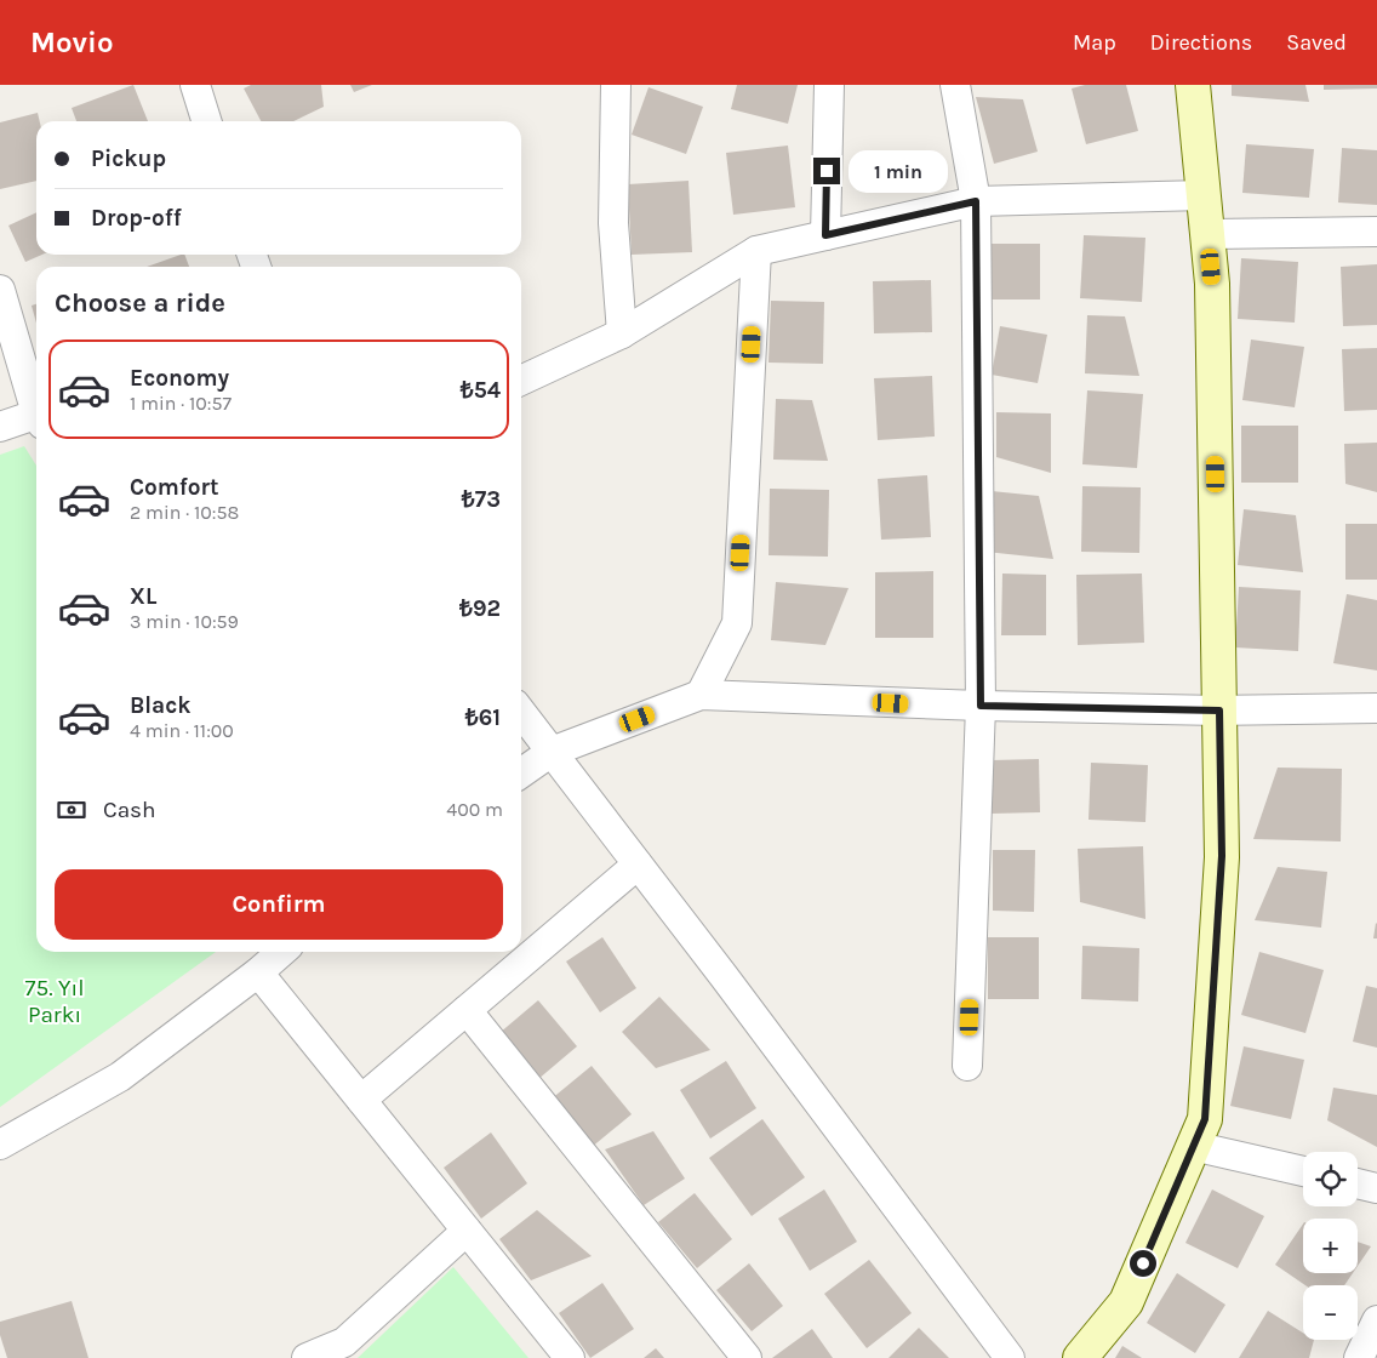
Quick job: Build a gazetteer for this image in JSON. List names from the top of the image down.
{
  "parks": ["75. Yıl Parkı"],
  "page": {
    "header": "Movio",
    "nav": ["Map", "Directions", "Saved"],
    "banner": ["Pickup", "Drop-off"],
    "bubble": "1 min",
    "heading": "Choose a ride",
    "list": [
      {
        "name": "Economy",
        "note": "1 min · 10:57",
        "value": "₺54"
      },
      {
        "name": "Comfort",
        "note": "2 min · 10:58",
        "value": "₺73"
      },
      {
        "name": "XL",
        "note": "3 min · 10:59",
        "value": "₺92"
      },
      {
        "name": "Black",
        "note": "4 min · 11:00",
        "value": "₺61"
      }
    ],
    "pay": ["Cash", "400 m"],
    "buttons": "Confirm",
    "map_buttons": ["+", "−"]
  }
}
